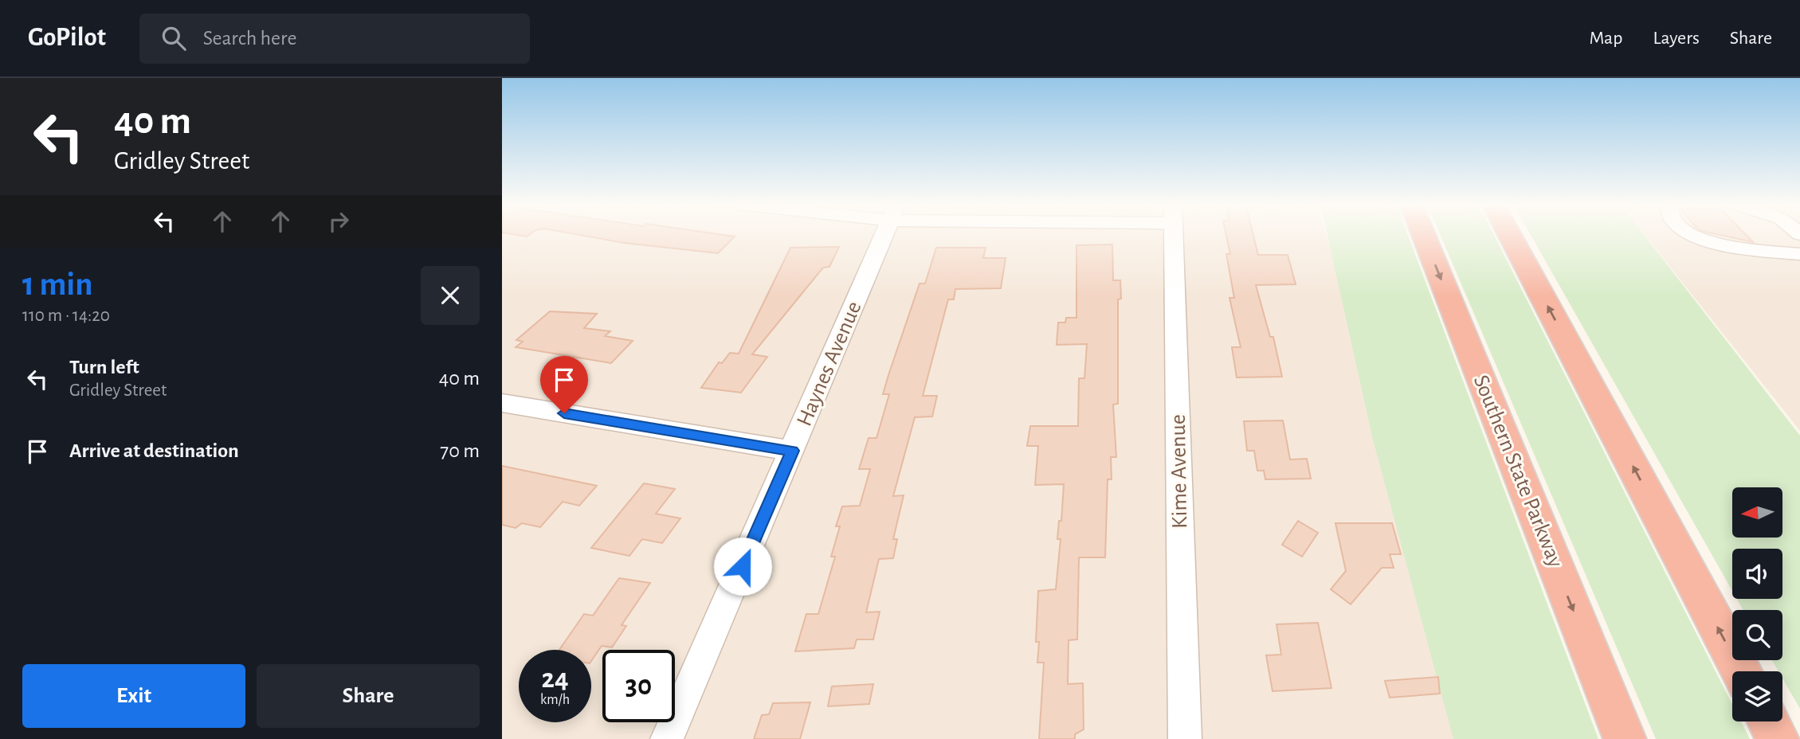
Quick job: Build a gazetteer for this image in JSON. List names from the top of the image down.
{
  "streets": {
    "highway": ["Southern State Parkway"],
    "street": ["Haynes Avenue", "Kime Avenue"]
  },
  "north": "left",
  "page": {
    "header": "GoPilot",
    "search": "Search here",
    "nav": ["Map", "Layers", "Share"],
    "turn": ["40 m", "Gridley Street"],
    "heading": ["1 min", "110 m · 14:20"],
    "list": [
      {
        "name": "Turn left",
        "note": "Gridley Street",
        "value": "40 m"
      },
      {
        "name": "Arrive at destination",
        "value": "70 m"
      }
    ],
    "speed": "24 km/h",
    "limit": "30",
    "buttons": ["Exit", "Share"]
  }
}
